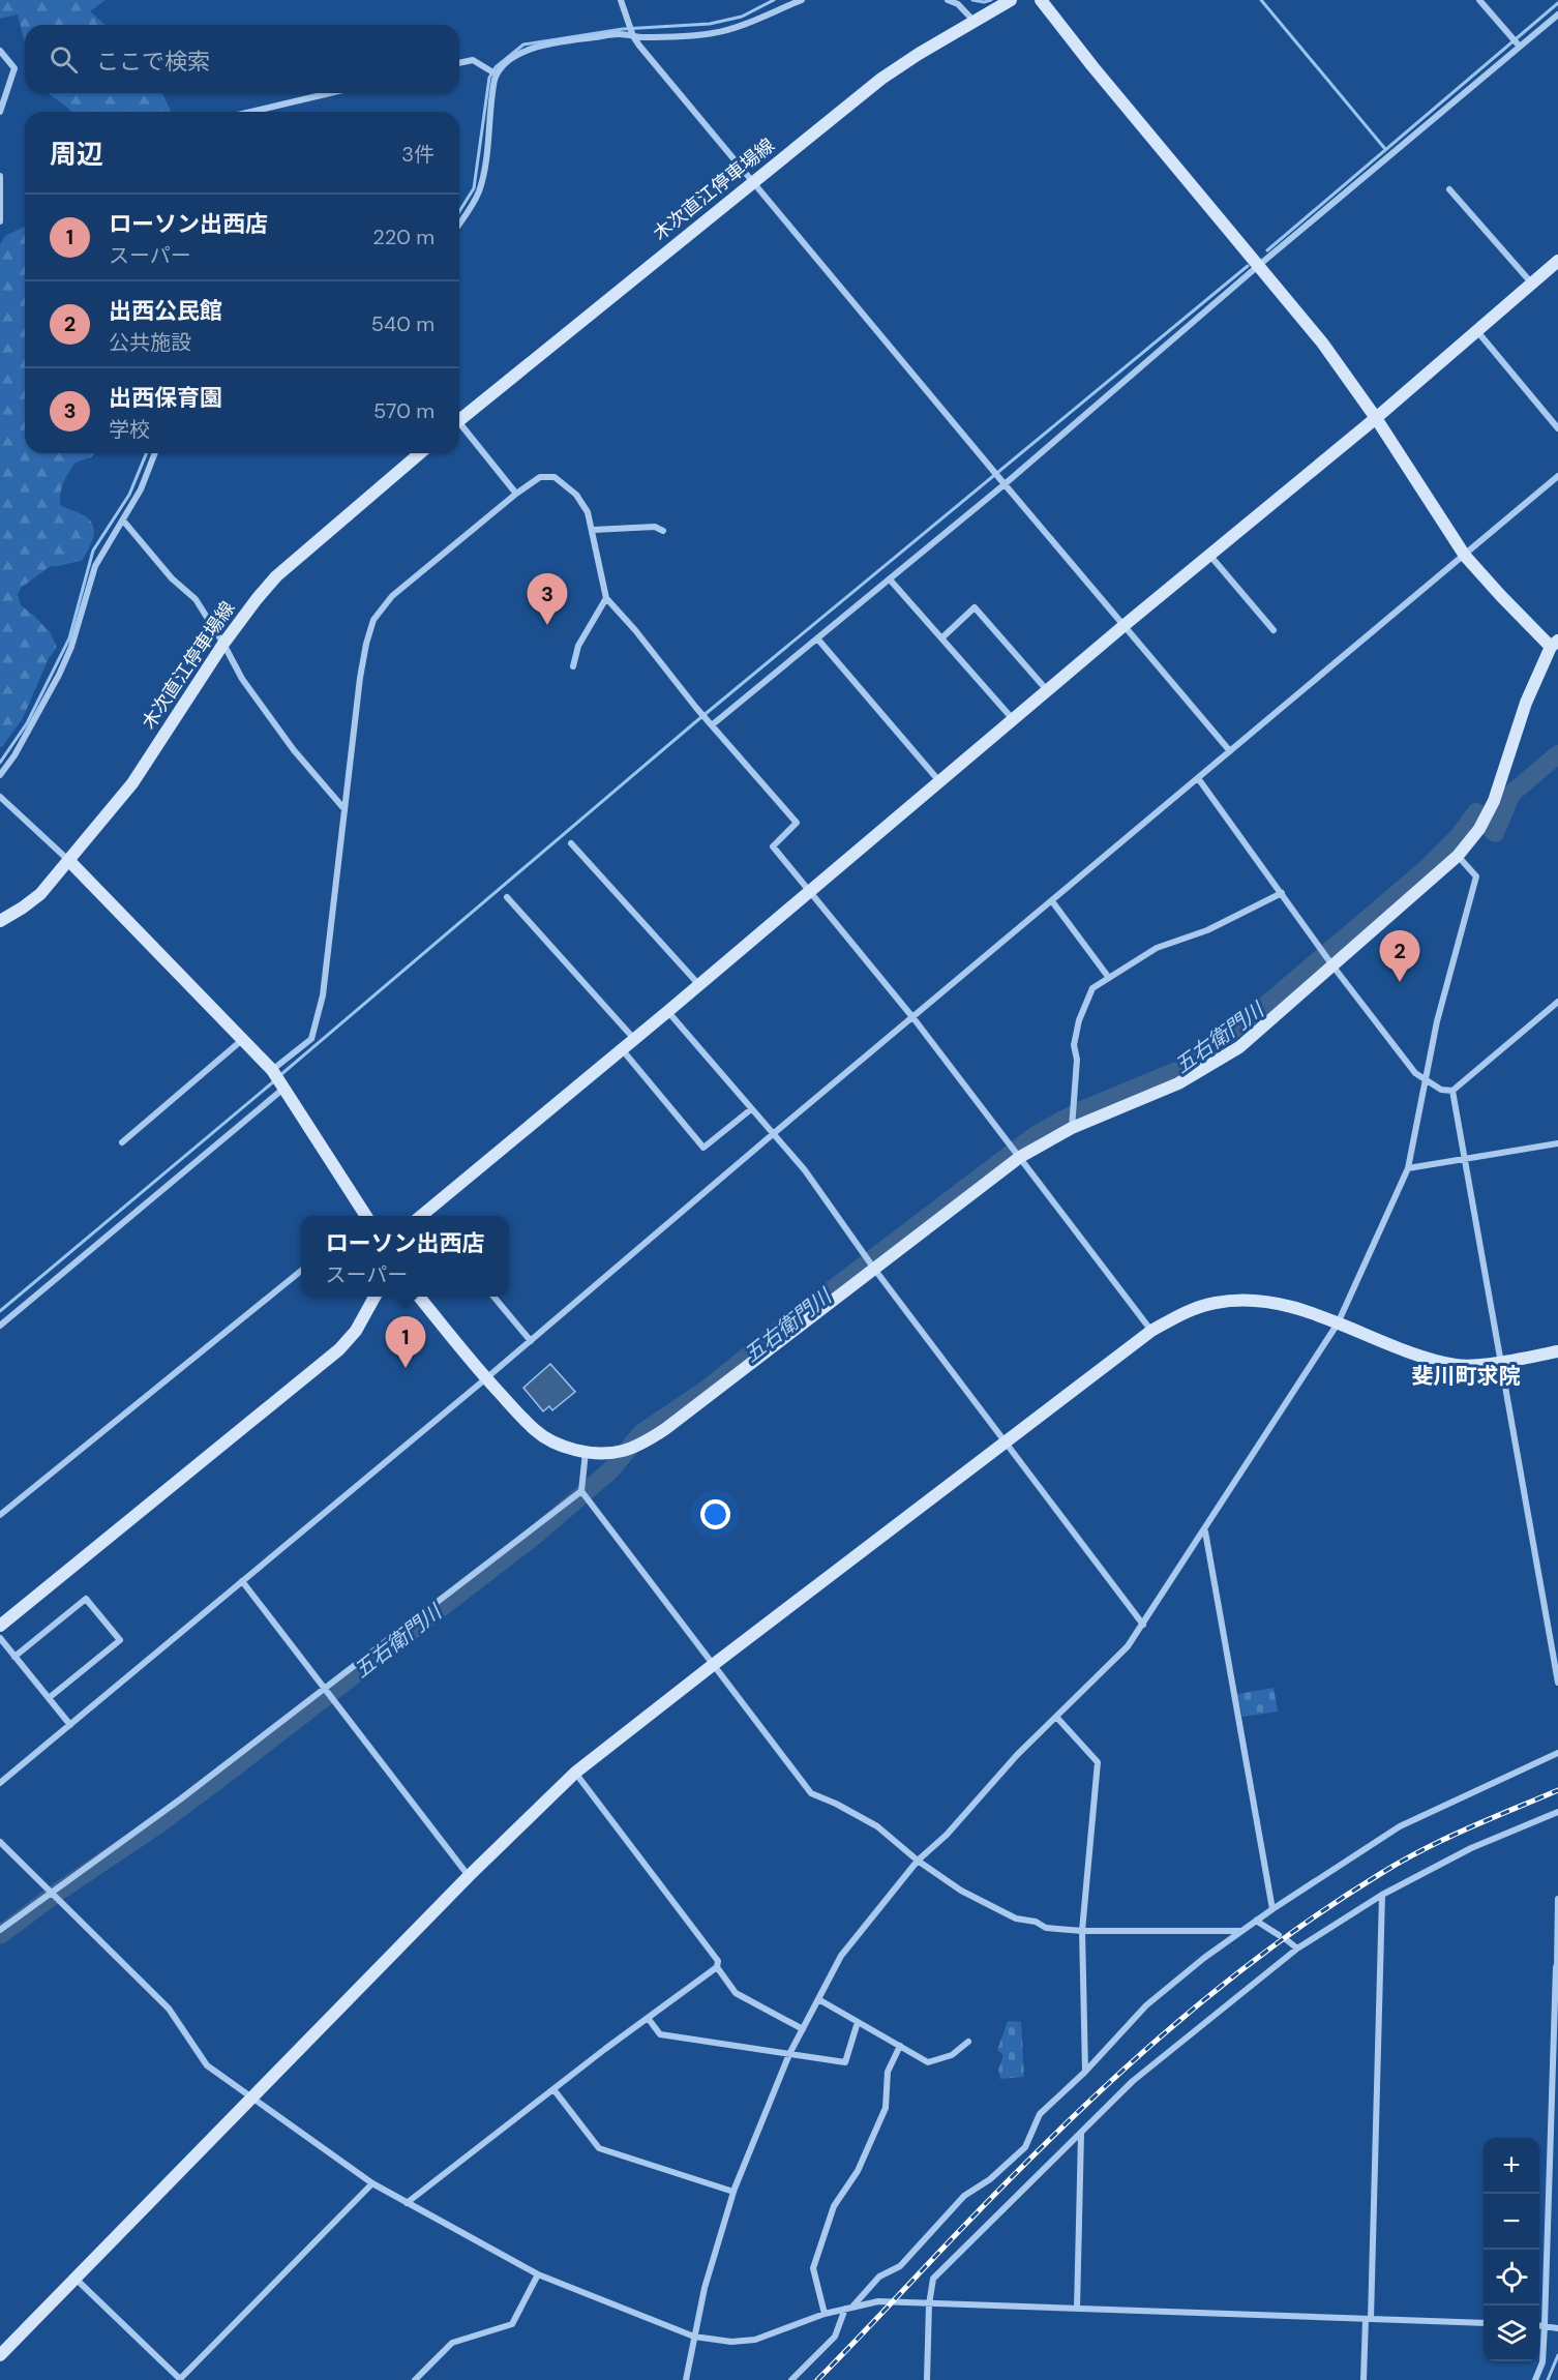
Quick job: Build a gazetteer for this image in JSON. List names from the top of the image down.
{
  "streets": {
    "street": ["木次直江停車場線"]
  },
  "districts": ["斐川町求院"],
  "water": ["五右衛門川"],
  "page": {
    "search": "ここで検索",
    "heading": ["周辺", "3件"],
    "list": [
      {
        "mark": "1",
        "name": "ローソン出西店",
        "note": "スーパー",
        "value": "220 m"
      },
      {
        "mark": "2",
        "name": "出西公民館",
        "note": "公共施設",
        "value": "540 m"
      },
      {
        "mark": "3",
        "name": "出西保育園",
        "note": "学校",
        "value": "570 m"
      }
    ],
    "pins": ["3", "2", "1"],
    "popup": ["ローソン出西店", "スーパー"],
    "map_buttons": ["+", "−"]
  }
}
